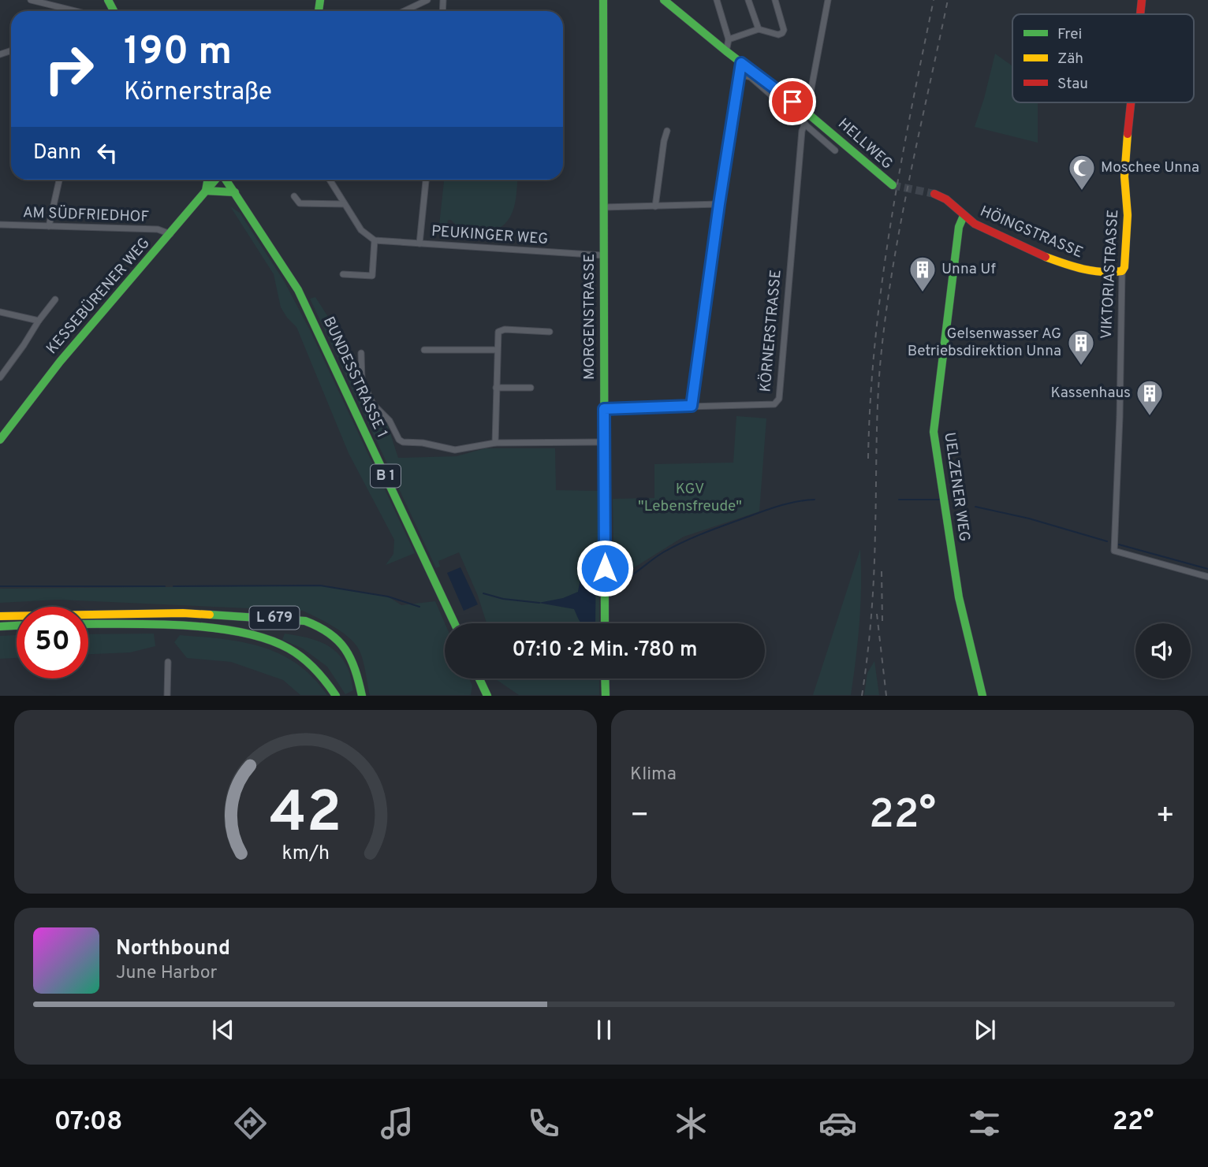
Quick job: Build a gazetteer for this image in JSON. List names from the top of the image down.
{
  "streets": {
    "main road": [
      "HELLWEG",
      "HÖINGSTRASSE",
      "VIKTORIASTRASSE",
      "KESSEBÜRENER WEG",
      "MORGENSTRASSE",
      "BUNDESSTRASSE 1",
      "B 1",
      "UELZENER WEG",
      "L 679"
    ],
    "street": ["AM SÜDFRIEDHOF", "PEUKINGER WEG", "KÖRNERSTRASSE"]
  },
  "crossings": [
    ["HELLWEG", "KÖRNERSTRASSE"],
    ["AM SÜDFRIEDHOF", "KESSEBÜRENER WEG"],
    ["HÖINGSTRASSE", "VIKTORIASTRASSE"],
    ["HÖINGSTRASSE", "UELZENER WEG"],
    ["PEUKINGER WEG", "MORGENSTRASSE"],
    ["MORGENSTRASSE", "KÖRNERSTRASSE"]
  ],
  "parks": ["KGV \"Lebensfreude\""],
  "places": {
    "mosque": ["Moschee Unna"],
    "building": ["Unna Uf", "Gelsenwasser AG Betriebsdirektion Unna", "Kassenhaus"]
  },
  "legend": ["Frei", "Zäh", "Stau"],
  "page": {
    "turn": ["190 m", "Körnerstraße"],
    "then": "Dann",
    "limit": "50",
    "trip": "07:10 · 2 Min. · 780 m",
    "tile": "Klima",
    "heat": ["−", "22°", "+"],
    "song": ["Northbound", "June Harbor"],
    "tabs": ["07:08", "22°"],
    "gauge": ["42", "km/h"]
  }
}
